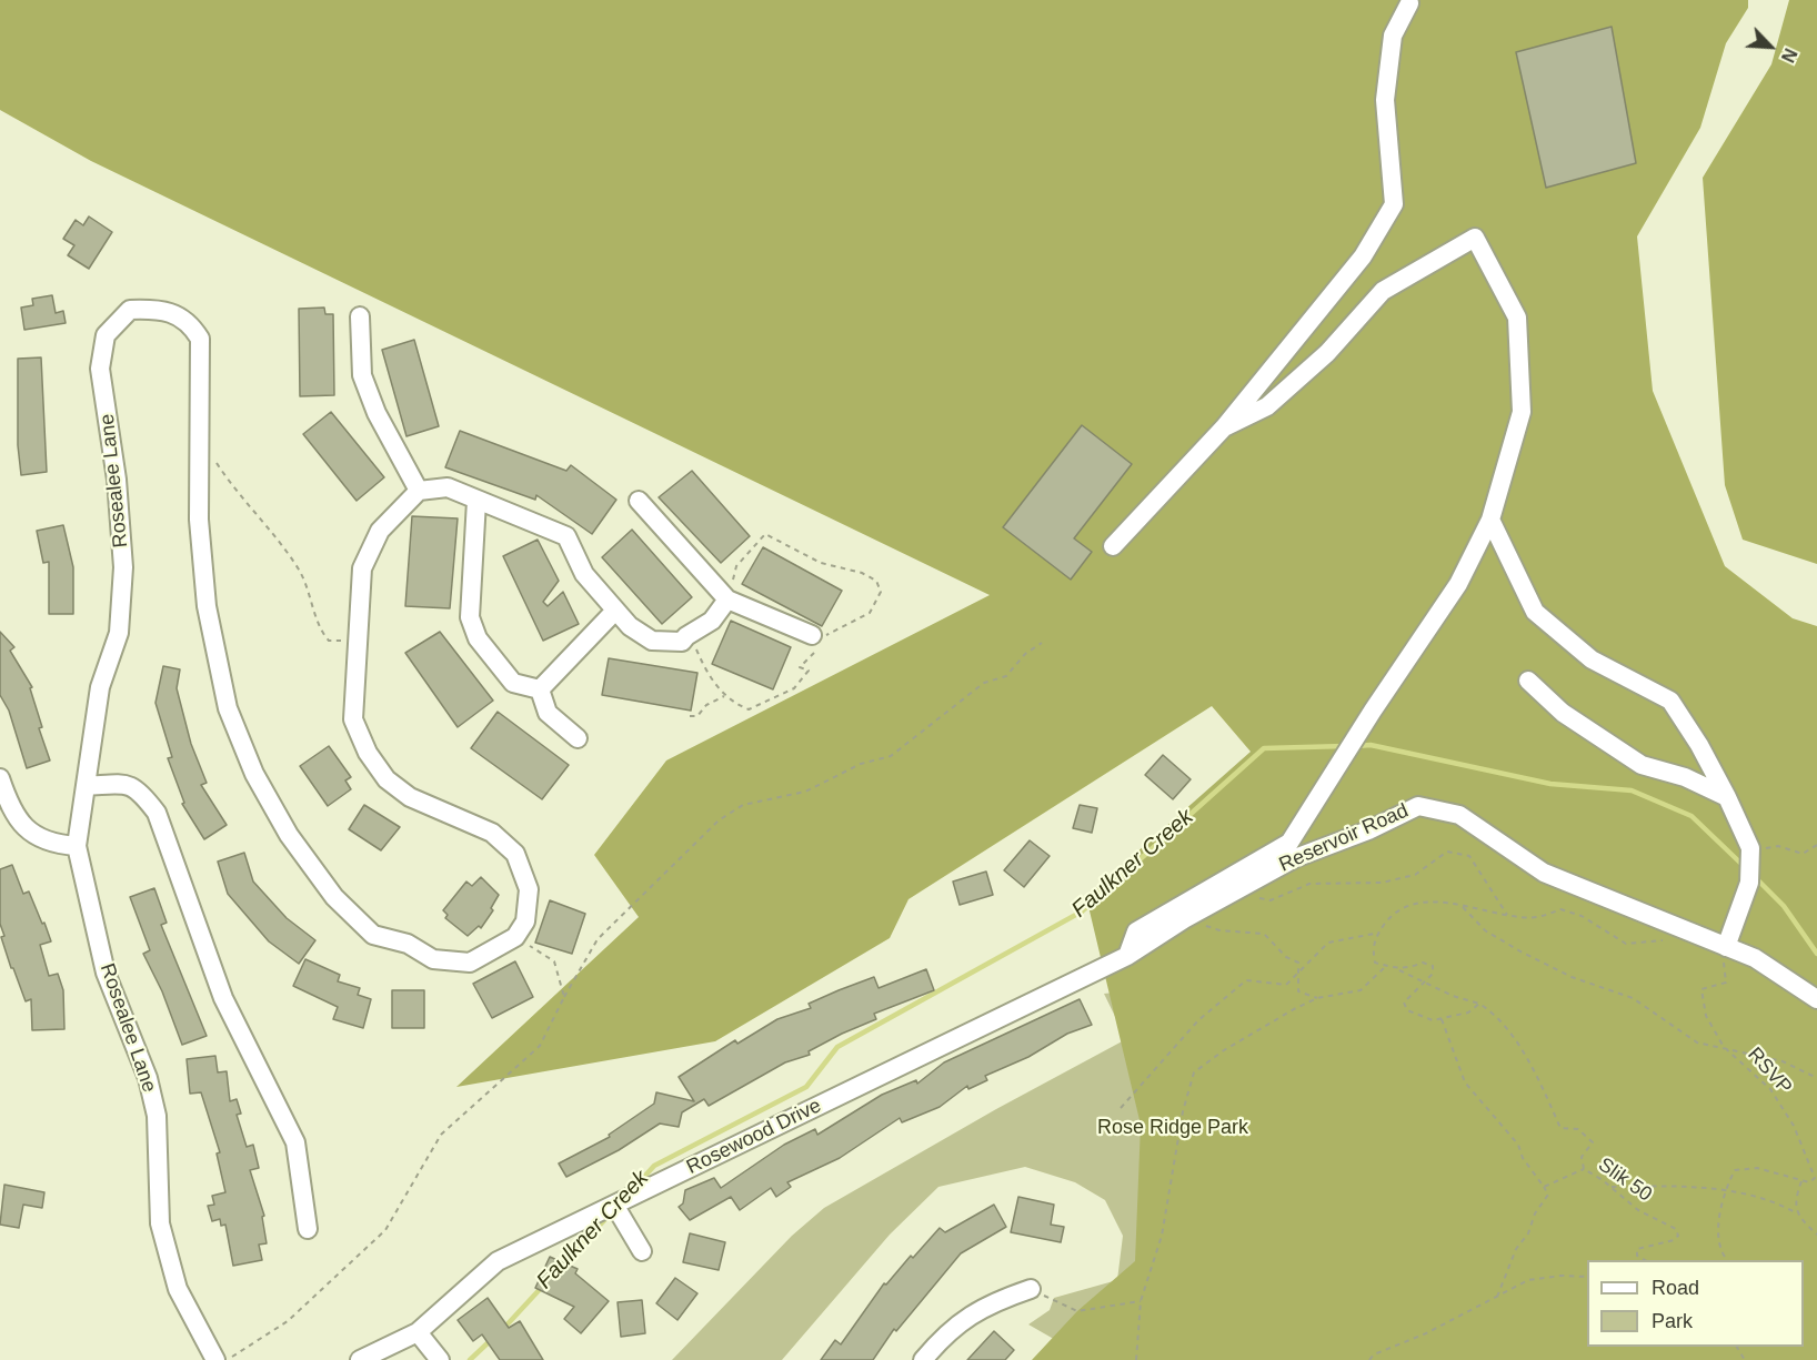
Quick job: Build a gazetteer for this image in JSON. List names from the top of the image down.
{
  "streets": {
    "street": ["Rosealee Lane", "Reservoir Road", "Rosewood Drive"],
    "path": ["RSVP", "Slik 50"]
  },
  "crossings": [
    ["Reservoir Road", "RSVP"],
    ["Reservoir Road", "Rosewood Drive"]
  ],
  "water": ["Faulkner Creek"],
  "parks": ["Rose Ridge Park"],
  "legend": ["Road", "Park"],
  "north": "bottom right"
}
